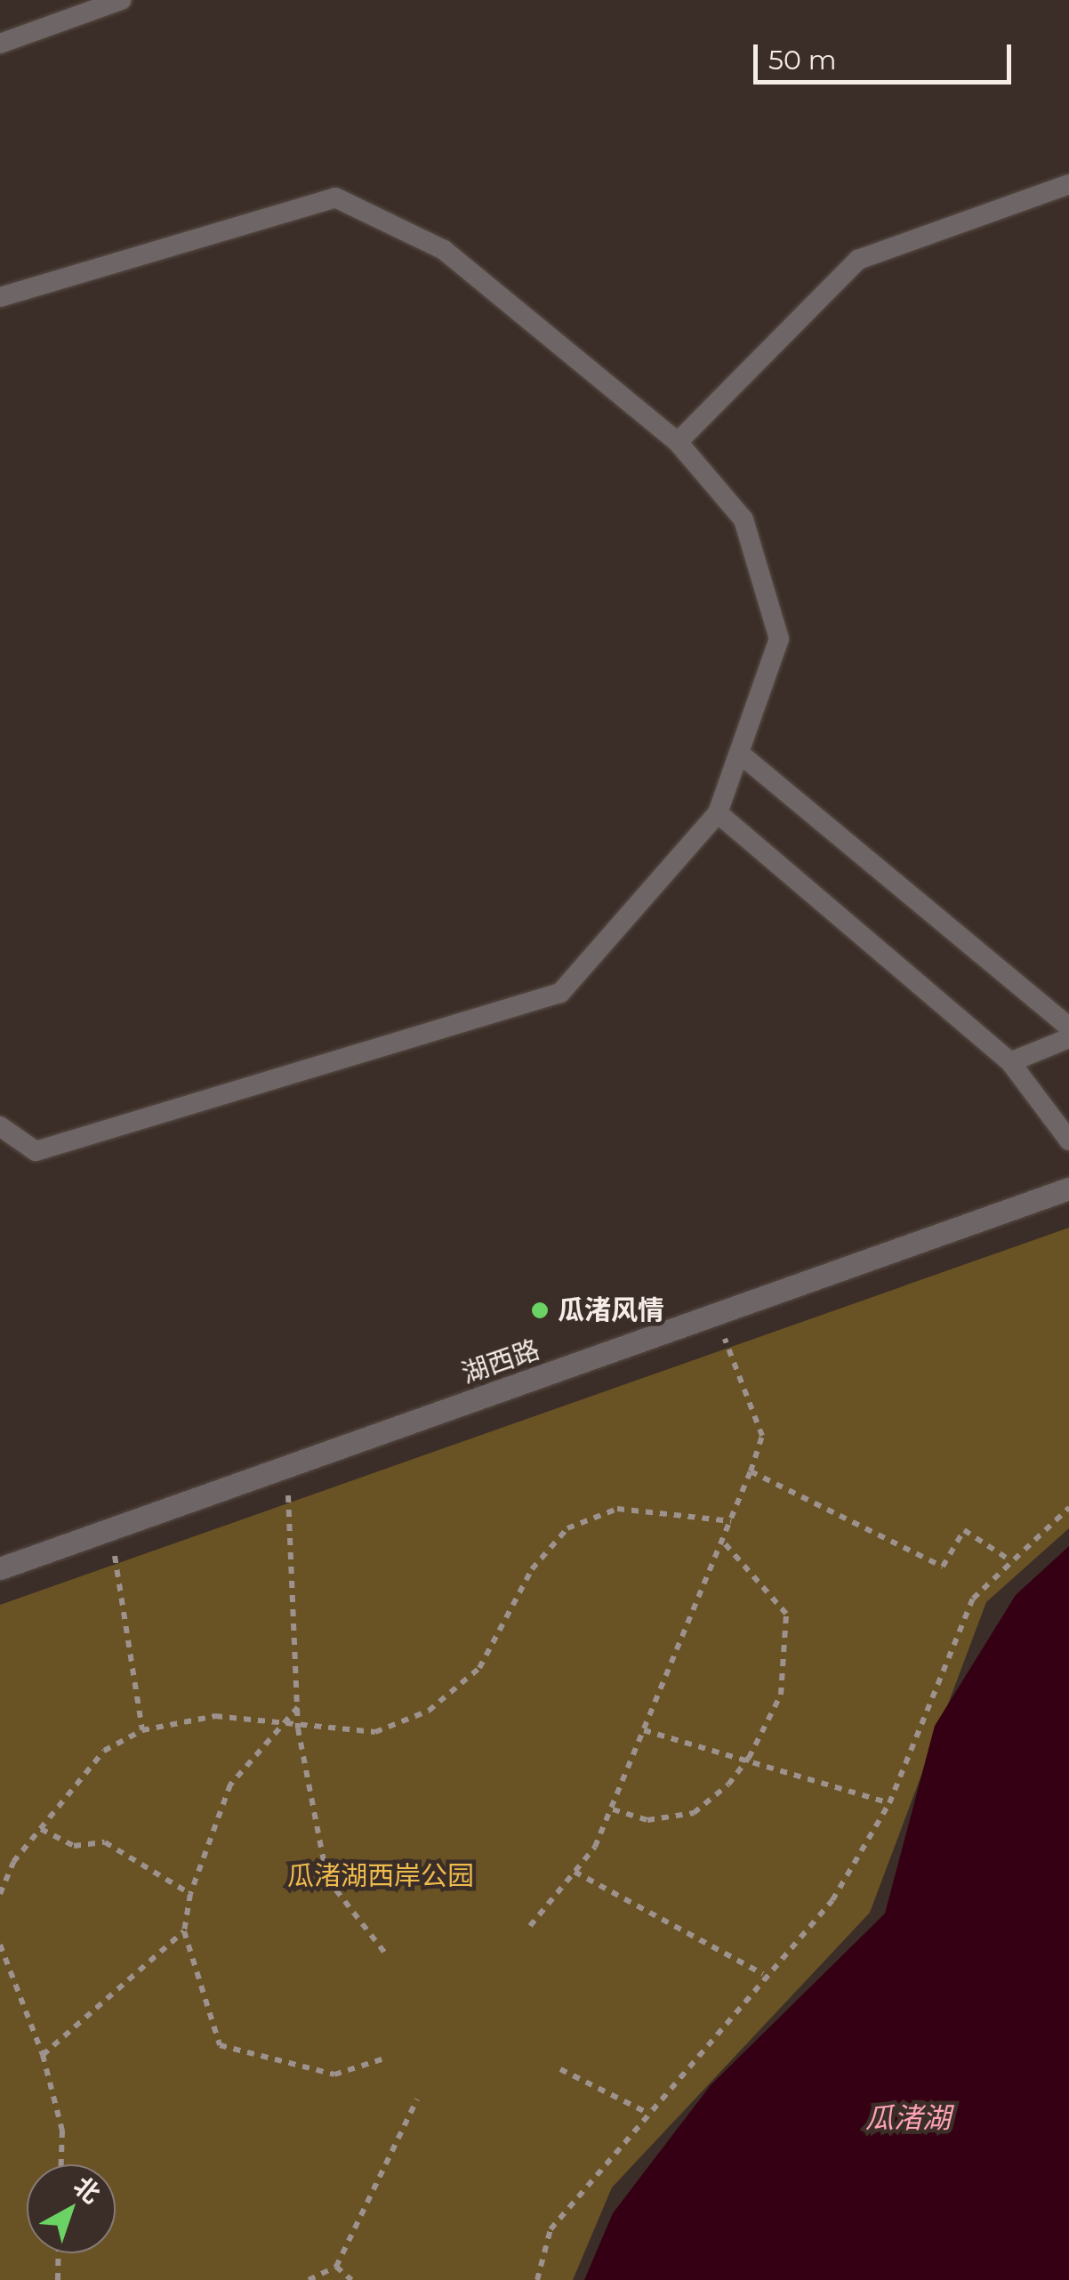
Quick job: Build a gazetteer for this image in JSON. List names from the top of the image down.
{
  "streets": {
    "street": ["湖西路"]
  },
  "water": ["瓜渚湖"],
  "parks": ["瓜渚湖西岸公园"],
  "places": ["瓜渚风情"],
  "scale_bar": "50 m",
  "north": "top right"
}
